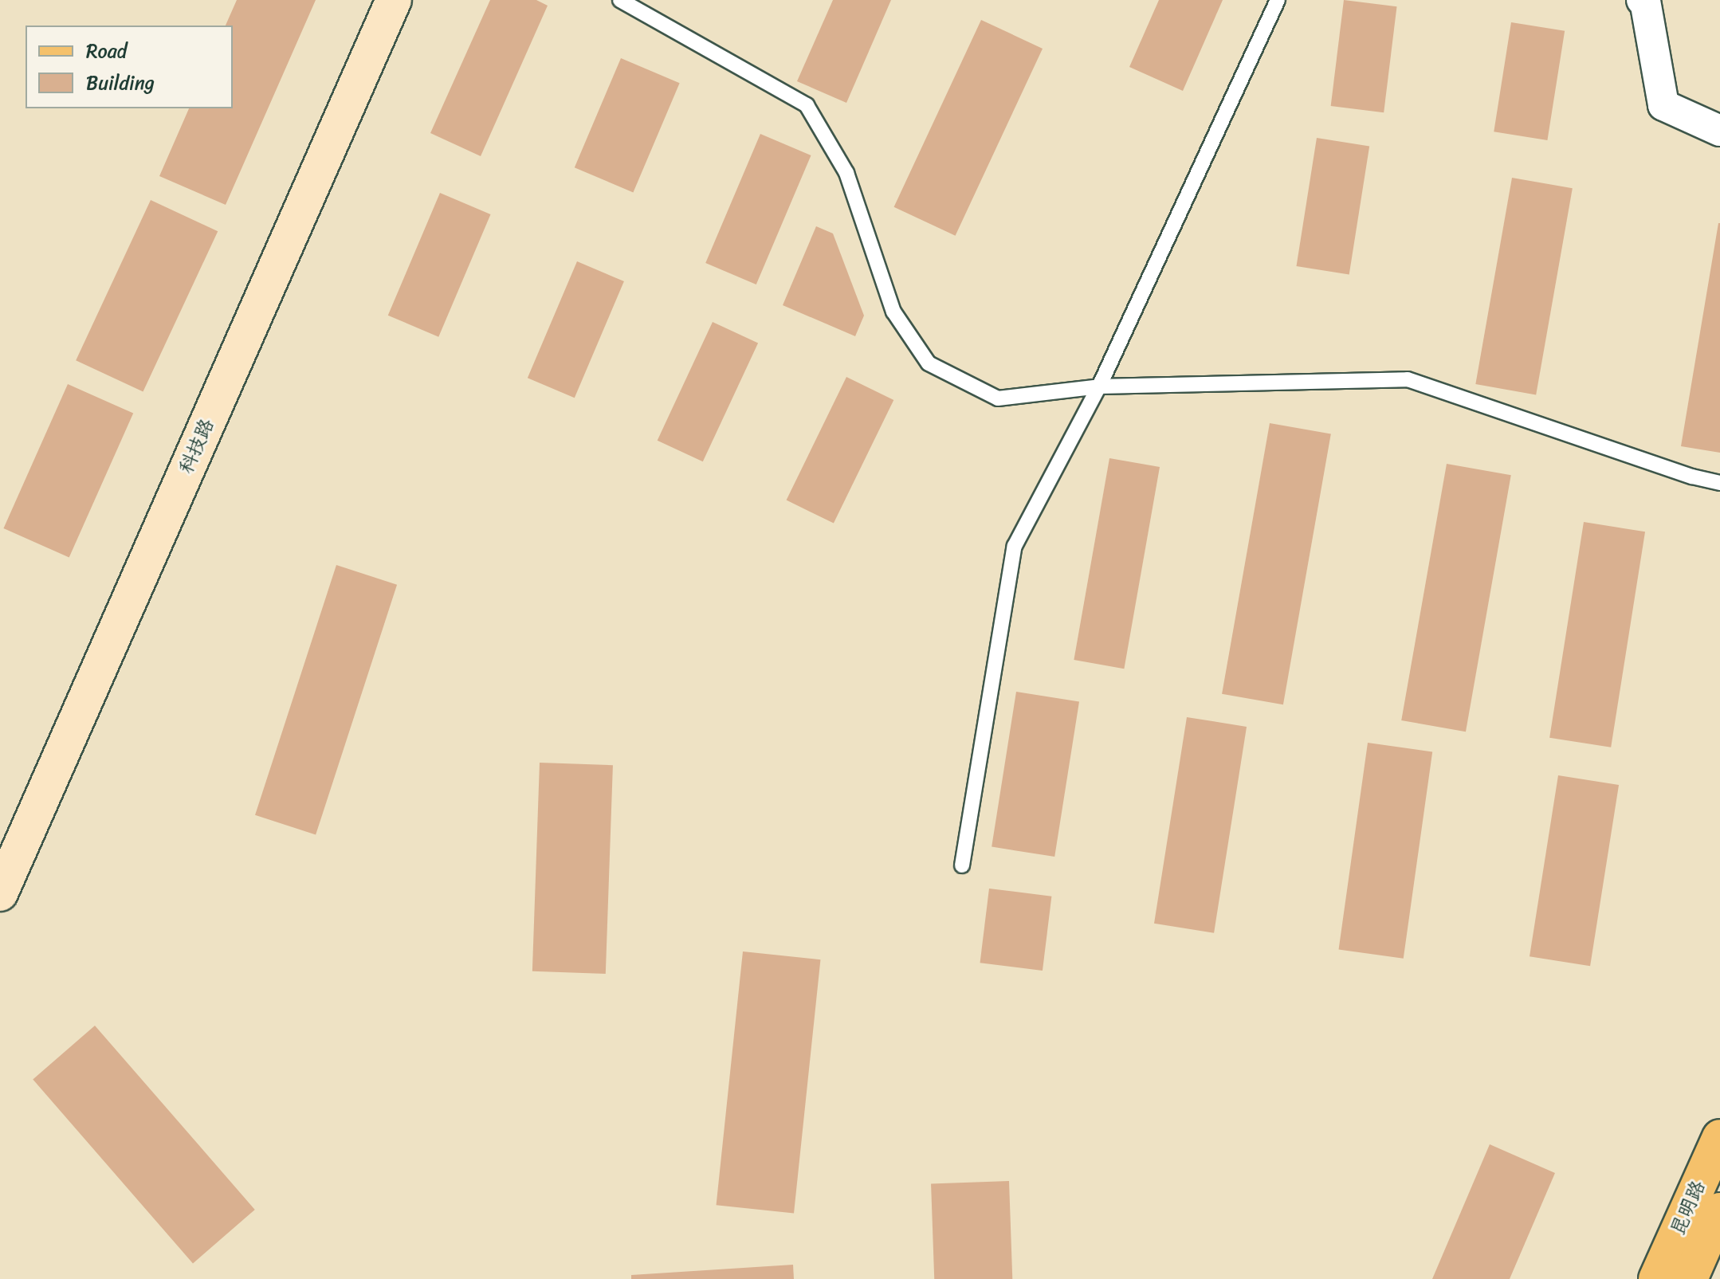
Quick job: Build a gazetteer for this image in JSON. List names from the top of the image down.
{
  "streets": {
    "main road": ["科技路", "昆明路"]
  },
  "legend": ["Road", "Building"]
}
